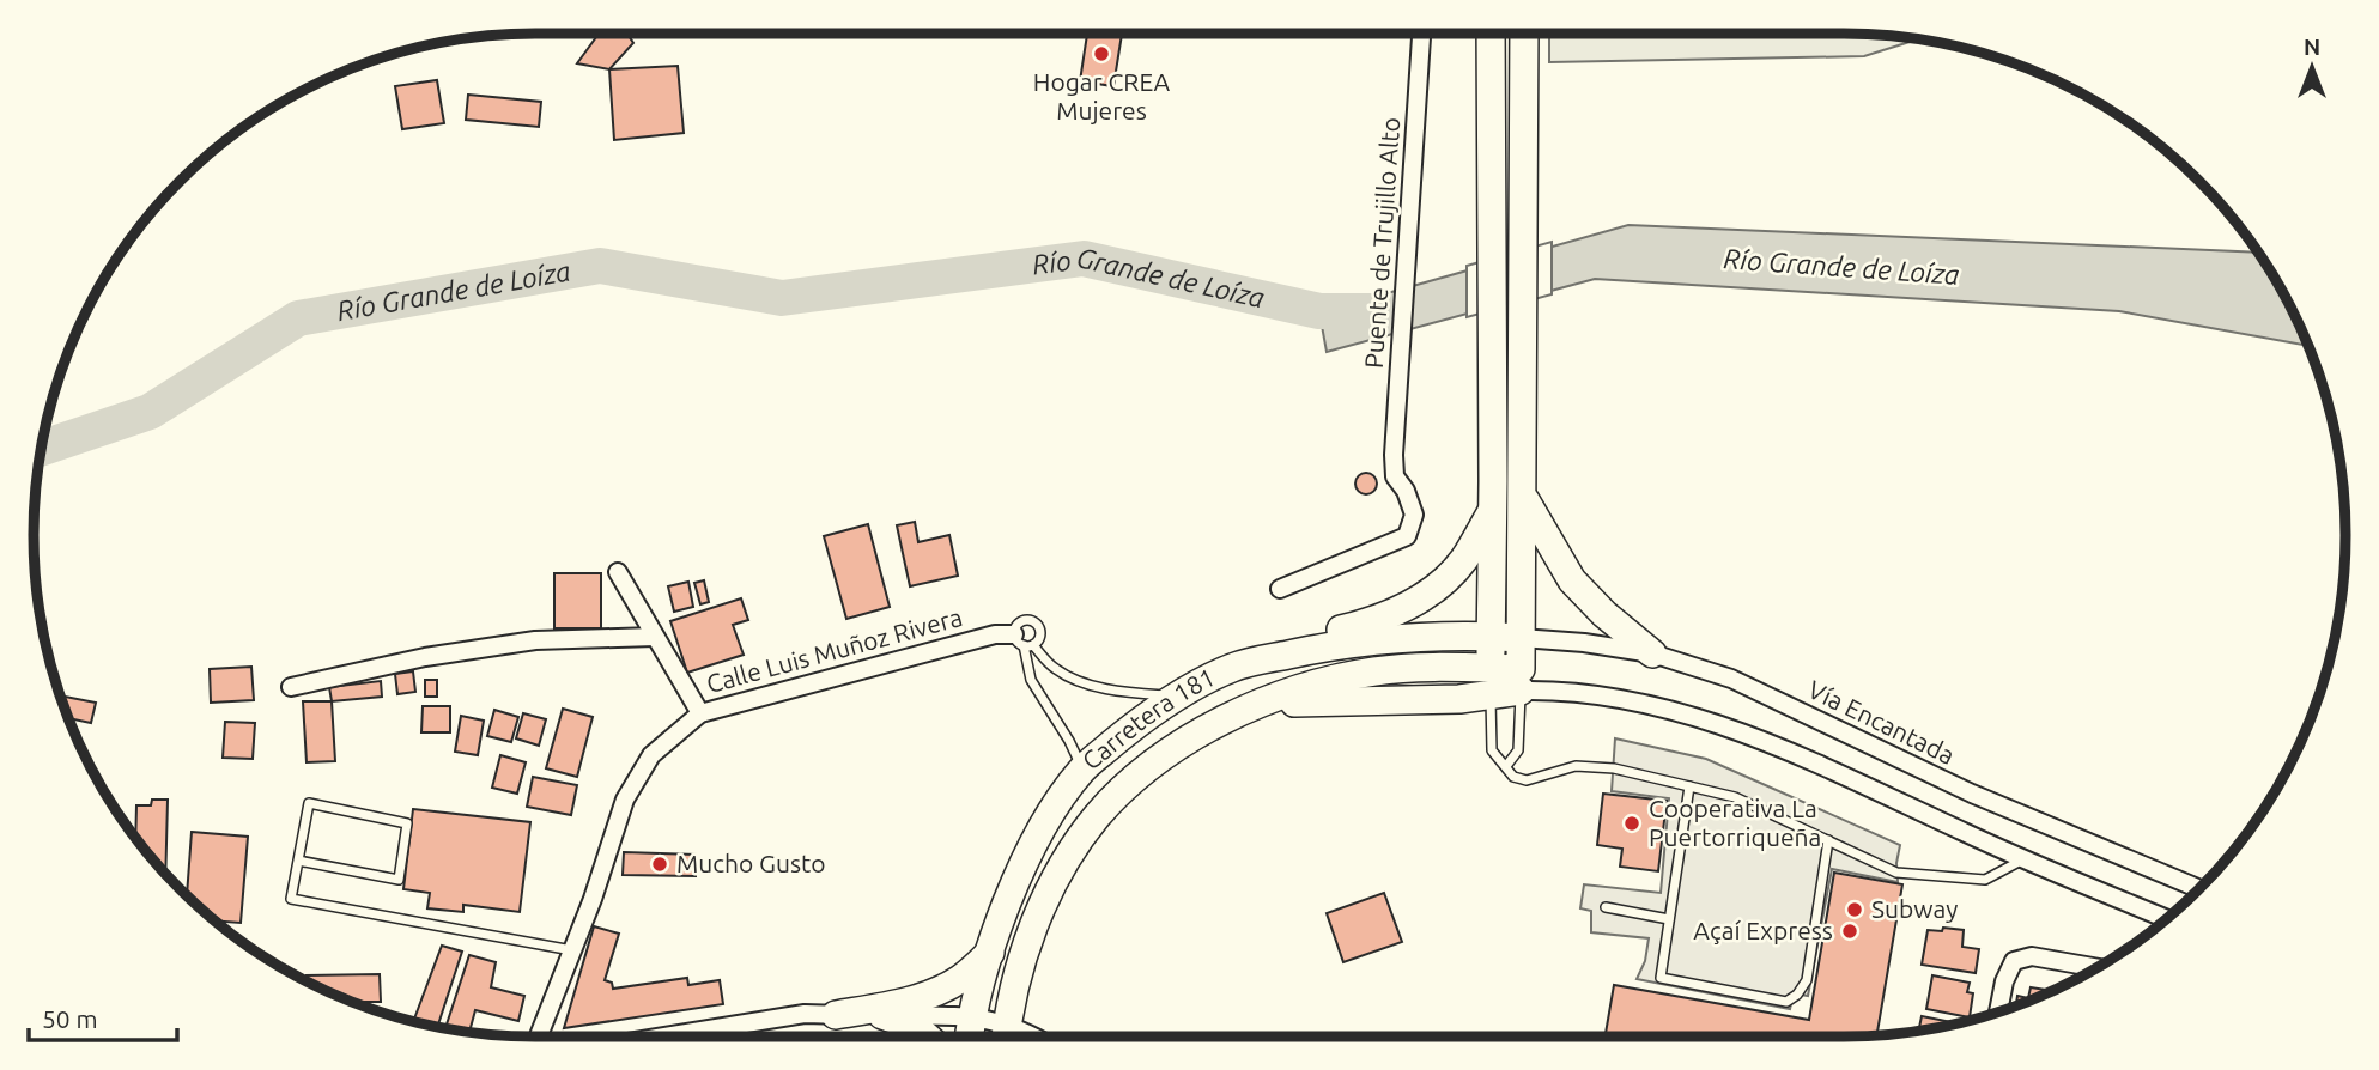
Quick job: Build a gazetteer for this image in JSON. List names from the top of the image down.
{
  "streets": {
    "main road": ["Carretera 181"],
    "street": ["Puente de Trujillo Alto", "Calle Luis Muñoz Rivera", "Vía Encantada"]
  },
  "crossings": [
    ["Carretera 181", "Vía Encantada"]
  ],
  "water": ["Río Grande de Loíza"],
  "places": [
    "Hogar CREA Mujeres",
    "Cooperativa La Puertorriqueña",
    "Mucho Gusto",
    "Subway",
    "Açaí Express"
  ],
  "scale_bar": "50 m",
  "north": "top"
}
